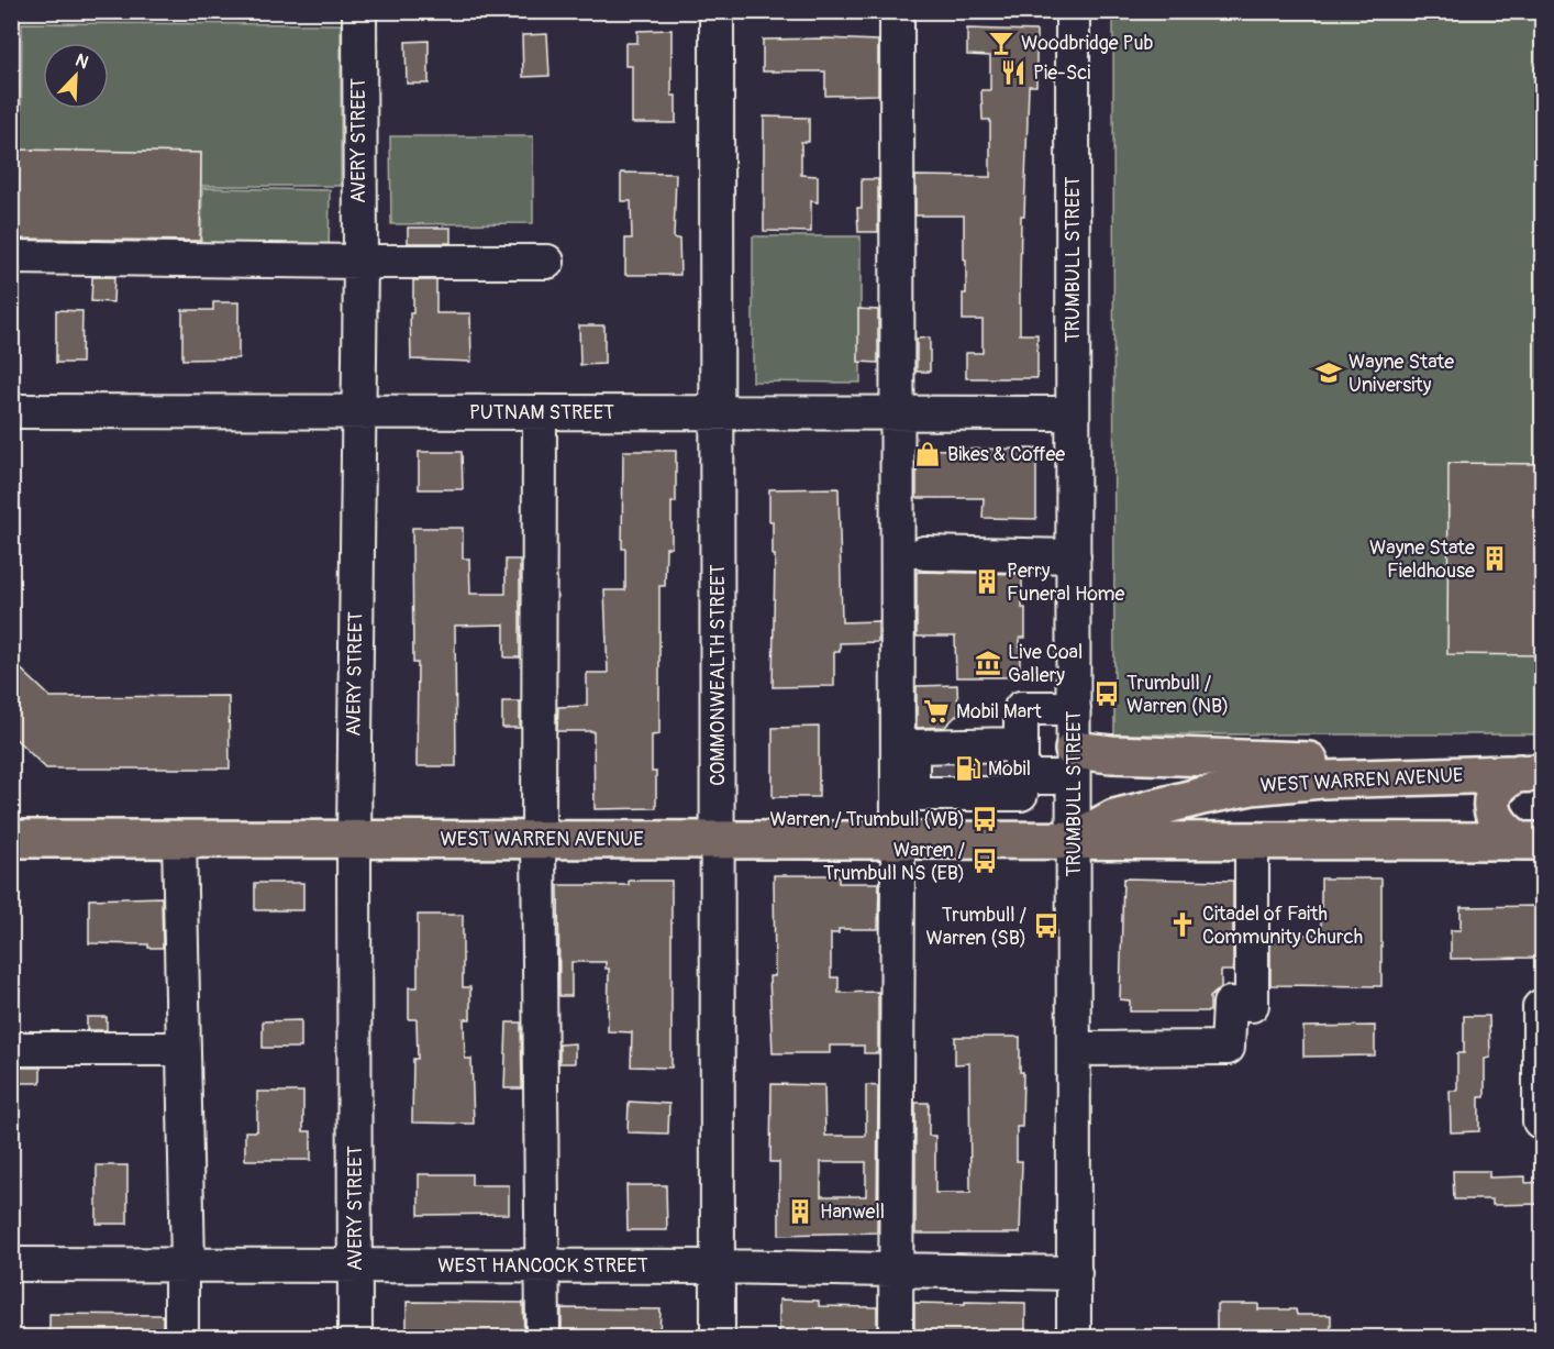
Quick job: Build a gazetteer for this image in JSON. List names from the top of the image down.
{
  "streets": {
    "main road": ["WEST WARREN AVENUE"],
    "street": [
      "AVERY STREET",
      "TRUMBULL STREET",
      "PUTNAM STREET",
      "COMMONWEALTH STREET",
      "WEST HANCOCK STREET"
    ]
  },
  "crossings": [
    ["AVERY STREET", "PUTNAM STREET"],
    ["AVERY STREET", "WEST WARREN AVENUE"],
    ["AVERY STREET", "WEST HANCOCK STREET"],
    ["TRUMBULL STREET", "PUTNAM STREET"],
    ["TRUMBULL STREET", "WEST WARREN AVENUE"],
    ["TRUMBULL STREET", "WEST HANCOCK STREET"],
    ["PUTNAM STREET", "COMMONWEALTH STREET"],
    ["COMMONWEALTH STREET", "WEST WARREN AVENUE"],
    ["COMMONWEALTH STREET", "WEST HANCOCK STREET"]
  ],
  "places": {
    "bar": ["Woodbridge Pub"],
    "restaurant": ["Pie-Sci"],
    "school or university": ["Wayne State University"],
    "shop": ["Bikes & Coffee"],
    "building": ["Wayne State Fieldhouse", "Perry Funeral Home", "Hanwell"],
    "museum": ["Live Coal Gallery"],
    "bus stop": [
      "Trumbull / Warren (NB)",
      "Warren / Trumbull (WB)",
      "Warren / Trumbull NS (EB)",
      "Trumbull / Warren (SB)"
    ],
    "supermarket": ["Mobil Mart"],
    "fuel station": ["Mobil"],
    "church": ["Citadel of Faith Community Church"]
  },
  "north": "top right"
}
